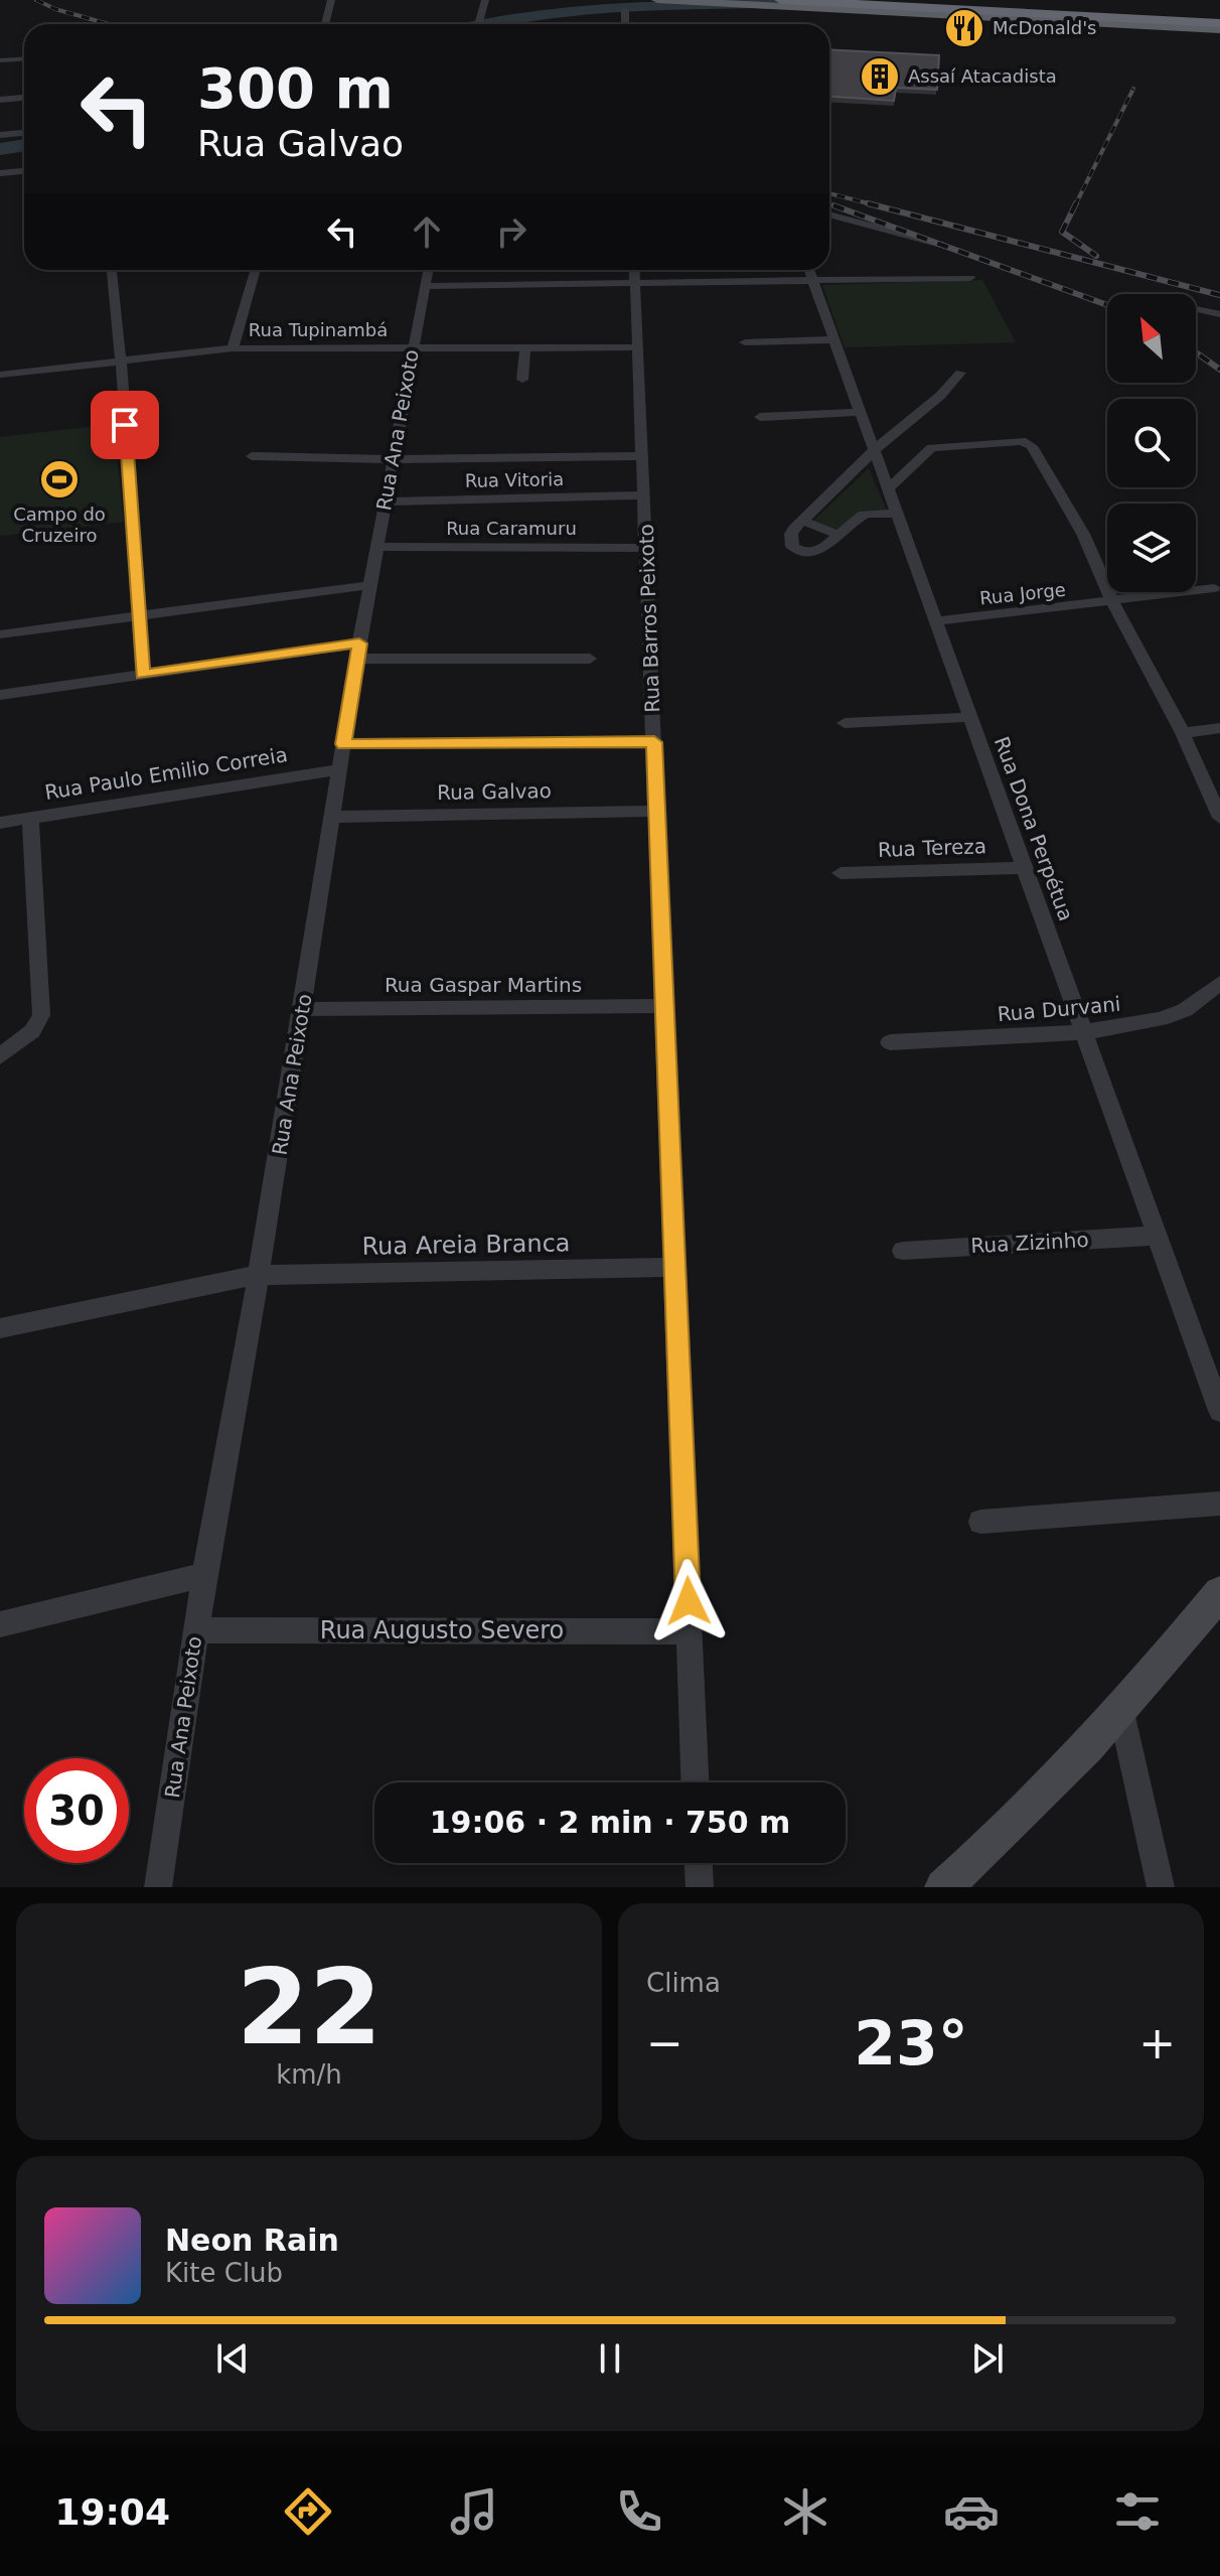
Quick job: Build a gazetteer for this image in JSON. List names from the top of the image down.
{
  "streets": {
    "street": [
      "Rua Tupinambá",
      "Rua Ana Peixoto",
      "Rua Vitoria",
      "Rua Caramuru",
      "Rua Jorge",
      "Rua Barros Peixoto",
      "Rua Paulo Emilio Correia",
      "Rua Galvao",
      "Rua Dona Perpétua",
      "Rua Tereza",
      "Rua Gaspar Martins",
      "Rua Durvani",
      "Rua Zizinho",
      "Rua Areia Branca",
      "Rua Augusto Severo"
    ]
  },
  "crossings": [
    ["Rua Tupinambá", "Rua Ana Peixoto"],
    ["Rua Tupinambá", "Rua Barros Peixoto"],
    ["Rua Ana Peixoto", "Rua Vitoria"],
    ["Rua Ana Peixoto", "Rua Caramuru"],
    ["Rua Ana Peixoto", "Rua Paulo Emilio Correia"],
    ["Rua Ana Peixoto", "Rua Galvao"],
    ["Rua Ana Peixoto", "Rua Gaspar Martins"],
    ["Rua Ana Peixoto", "Rua Areia Branca"],
    ["Rua Ana Peixoto", "Rua Augusto Severo"],
    ["Rua Vitoria", "Rua Barros Peixoto"],
    ["Rua Caramuru", "Rua Barros Peixoto"],
    ["Rua Jorge", "Rua Dona Perpétua"],
    ["Rua Barros Peixoto", "Rua Galvao"],
    ["Rua Barros Peixoto", "Rua Gaspar Martins"],
    ["Rua Barros Peixoto", "Rua Areia Branca"],
    ["Rua Barros Peixoto", "Rua Augusto Severo"],
    ["Rua Dona Perpétua", "Rua Tereza"],
    ["Rua Dona Perpétua", "Rua Durvani"],
    ["Rua Dona Perpétua", "Rua Zizinho"]
  ],
  "places": {
    "restaurant": ["McDonald's"],
    "building": ["Assaí Atacadista"],
    "sports": ["Campo do Cruzeiro"]
  },
  "north": "top left",
  "page": {
    "turn": ["300 m", "Rua Galvao"],
    "limit": "30",
    "trip": "19:06 · 2 min · 750 m",
    "tile": [
      ["22", "km/h"],
      "Clima"
    ],
    "heat": ["−", "23°", "+"],
    "song": ["Neon Rain", "Kite Club"],
    "tabs": "19:04"
  }
}
